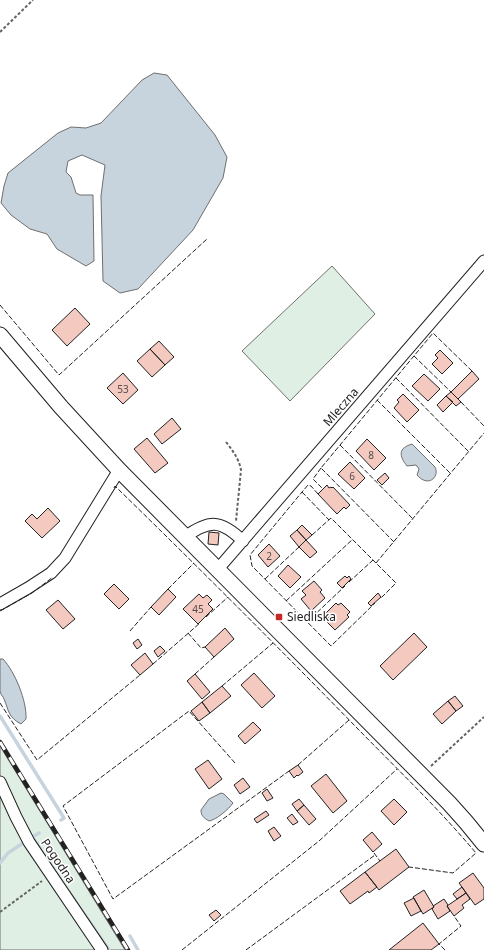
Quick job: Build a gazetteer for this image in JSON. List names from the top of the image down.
{
  "streets": {
    "street": ["Mleczna", "Pogodna"]
  },
  "places": {
    "transit": ["Siedliska"]
  },
  "house_numbers": [
    "53",
    "8",
    "6",
    "2",
    "45"
  ]
}
